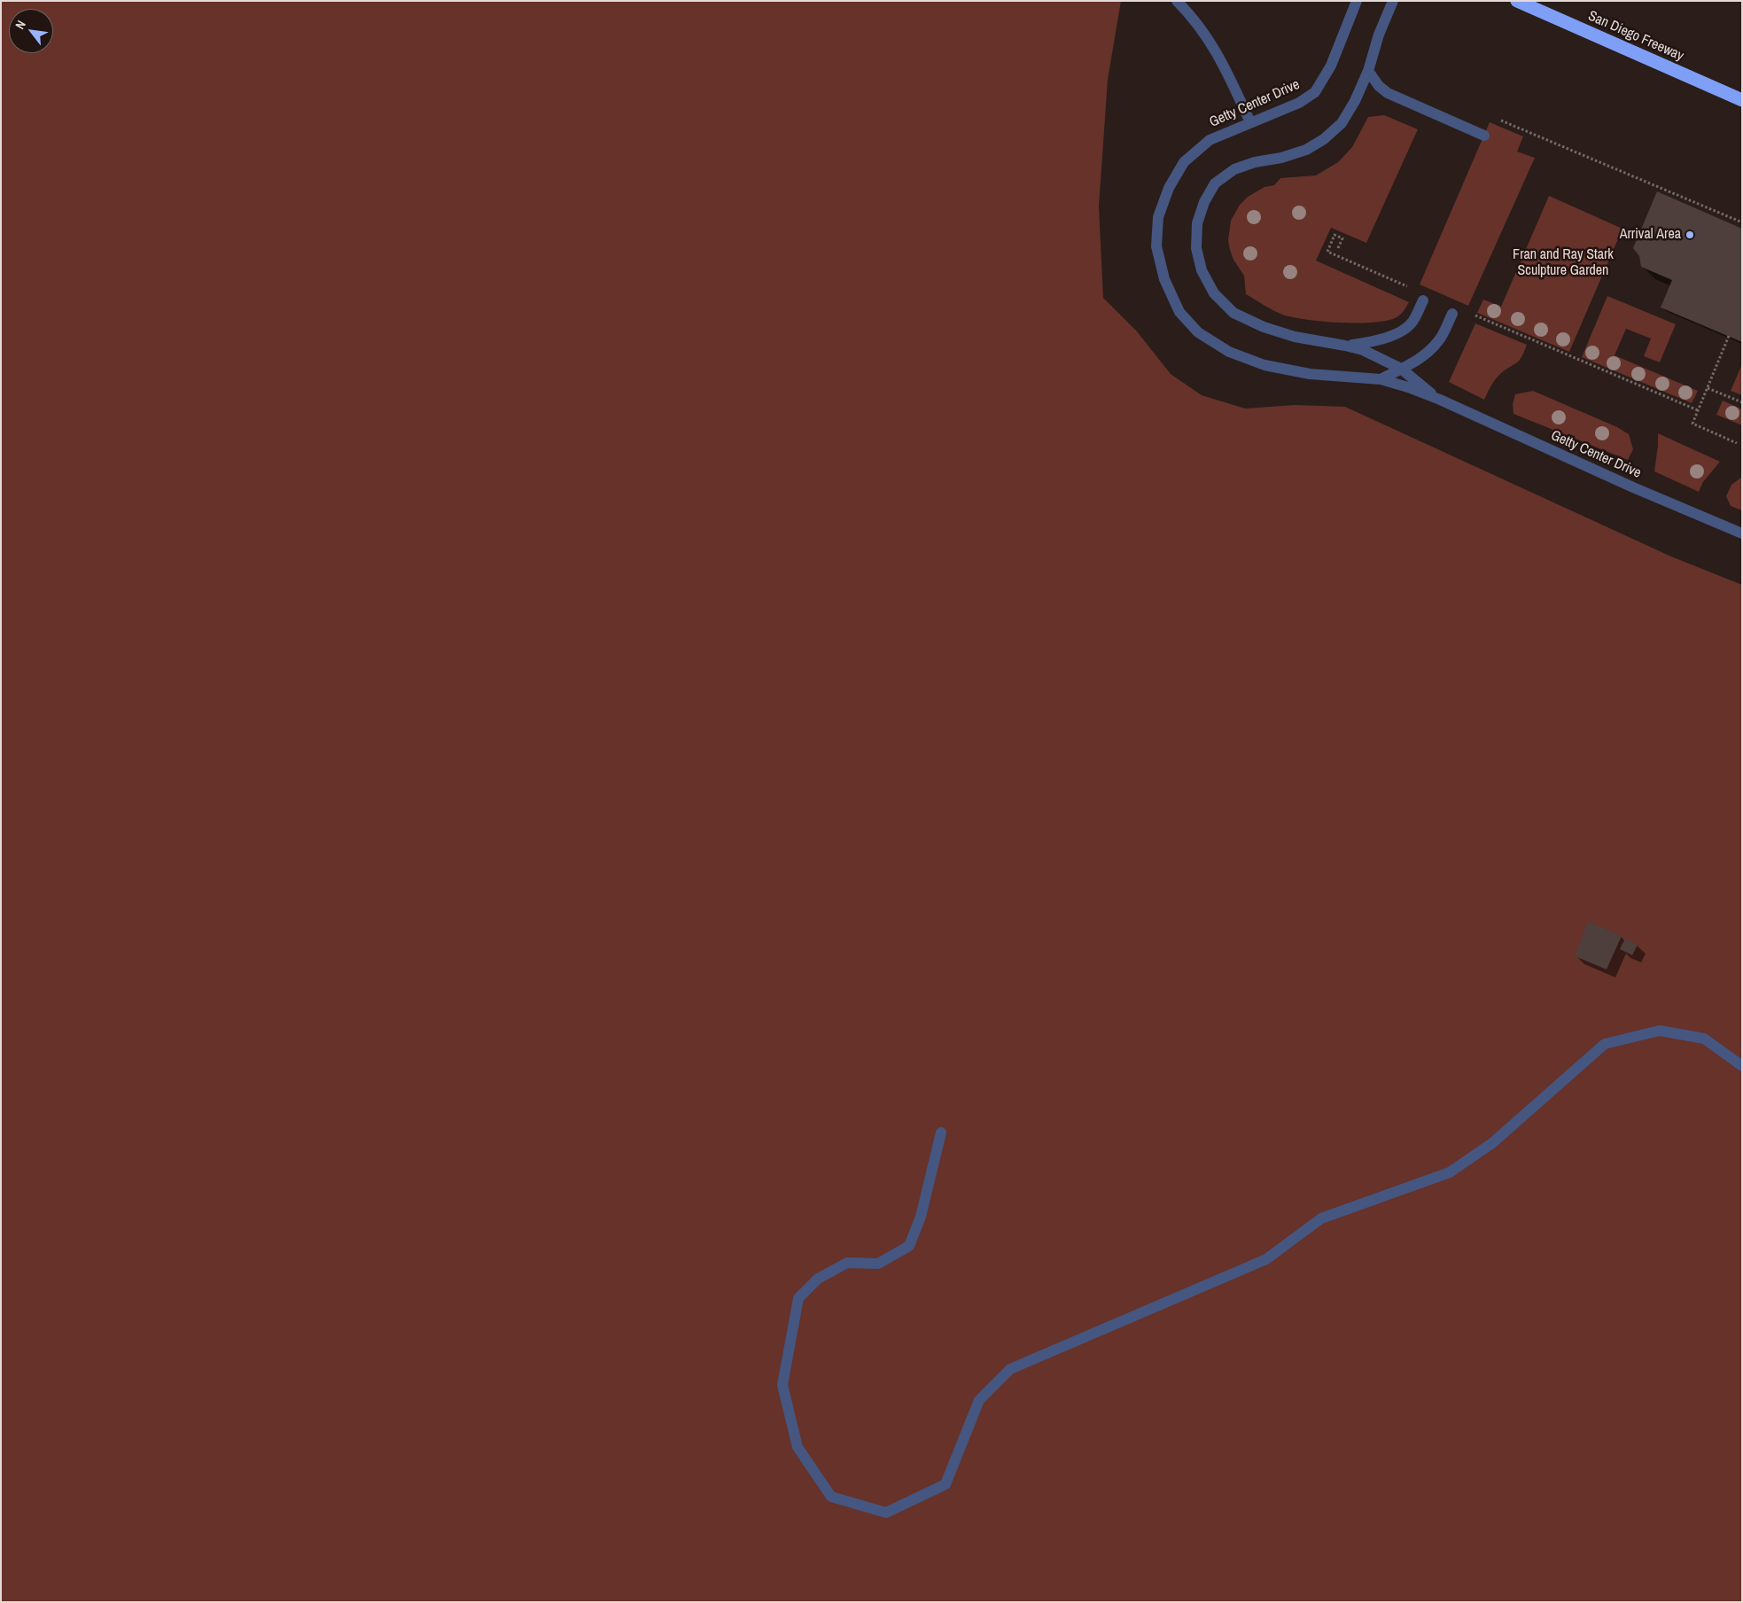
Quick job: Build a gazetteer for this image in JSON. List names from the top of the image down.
{
  "streets": {
    "highway": ["San Diego Freeway"],
    "lane": ["Getty Center Drive"]
  },
  "parks": ["Fran and Ray Stark Sculpture Garden"],
  "places": ["Arrival Area"],
  "north": "top left"
}
